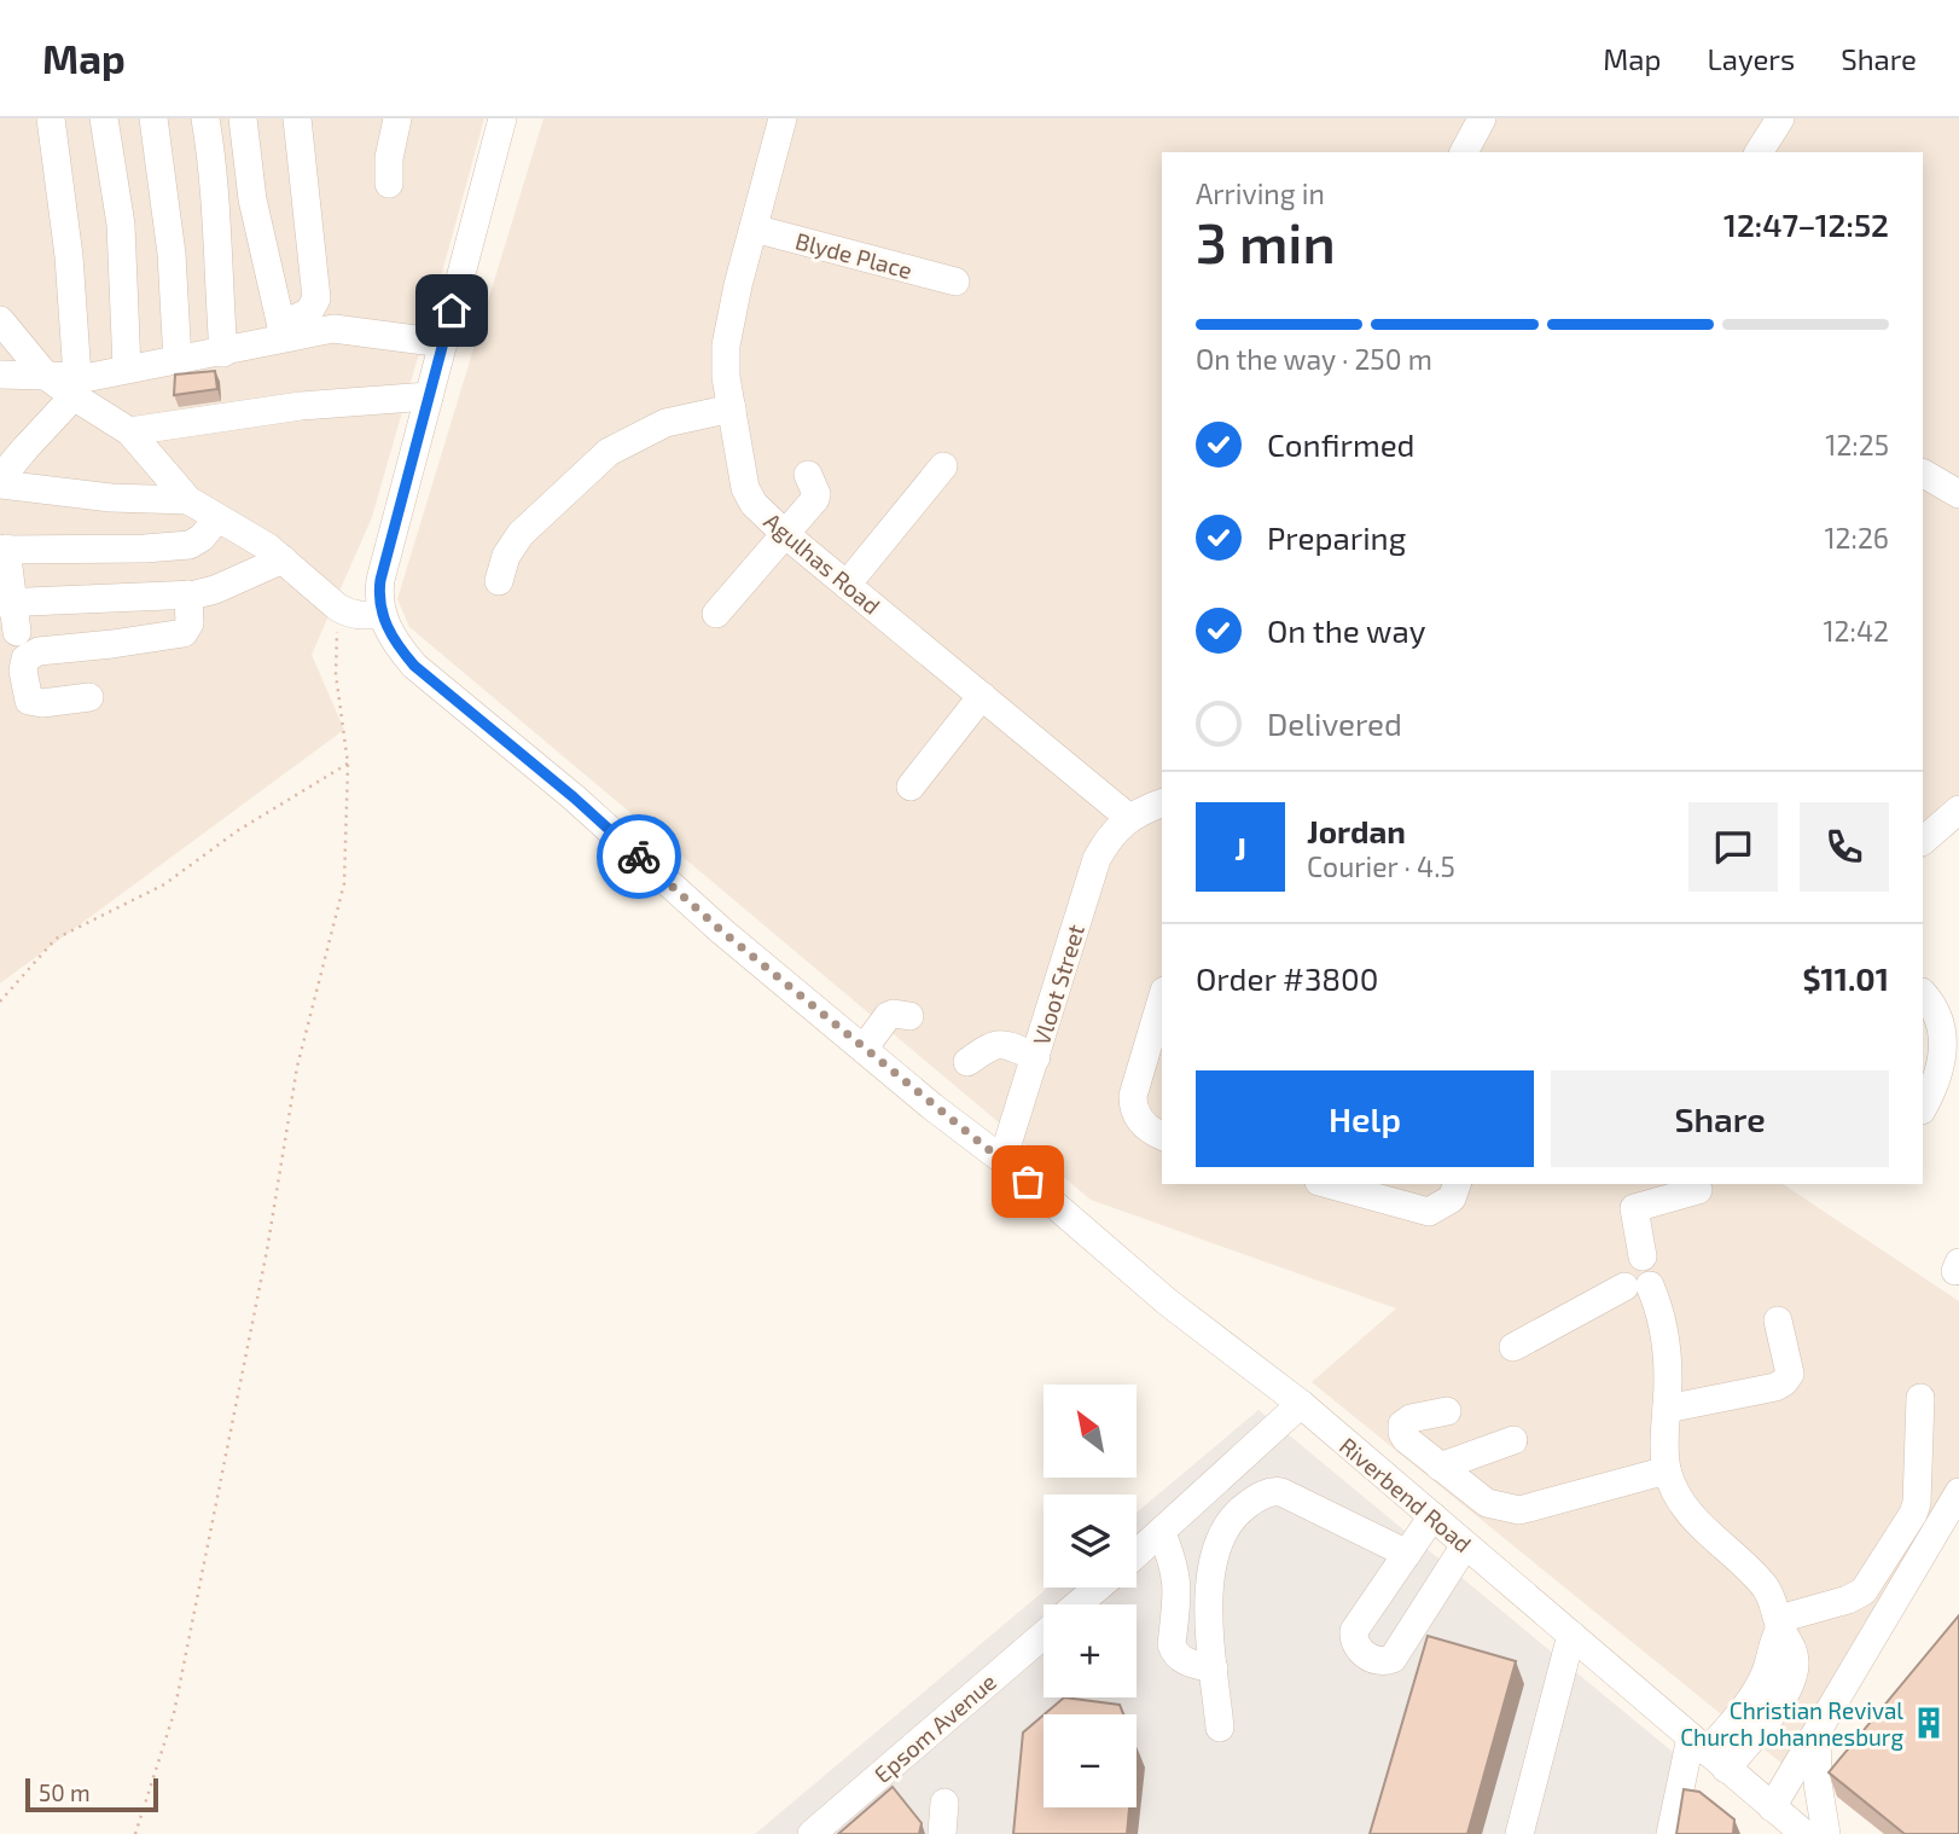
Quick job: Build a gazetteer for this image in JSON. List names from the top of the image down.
{
  "streets": {
    "street": [
      "Blyde Place",
      "Agulhas Road",
      "Vloot Street",
      "Riverbend Road",
      "Epsom Avenue"
    ]
  },
  "crossings": [
    ["Blyde Place", "Agulhas Road"],
    ["Agulhas Road", "Vloot Street"],
    ["Vloot Street", "Riverbend Road"]
  ],
  "places": {
    "building": ["Christian Revival Church Johannesburg"]
  },
  "scale_bar": "50 m",
  "north": "top left",
  "page": {
    "header": "Map",
    "nav": ["Map", "Layers", "Share"],
    "heading": ["3 min", "Arriving in", "12:47–12:52"],
    "panel": [
      "Jordan",
      "Courier · 4.5",
      "Order #3800",
      "$11.01"
    ],
    "bar": "On the way · 250 m",
    "list": [
      ["Confirmed", "12:25"],
      ["Preparing", "12:26"],
      ["On the way", "12:42"],
      "Delivered"
    ],
    "round": "J",
    "buttons": ["Help", "Share"],
    "map_buttons": ["+", "−"],
    "scale": "50 m"
  }
}
